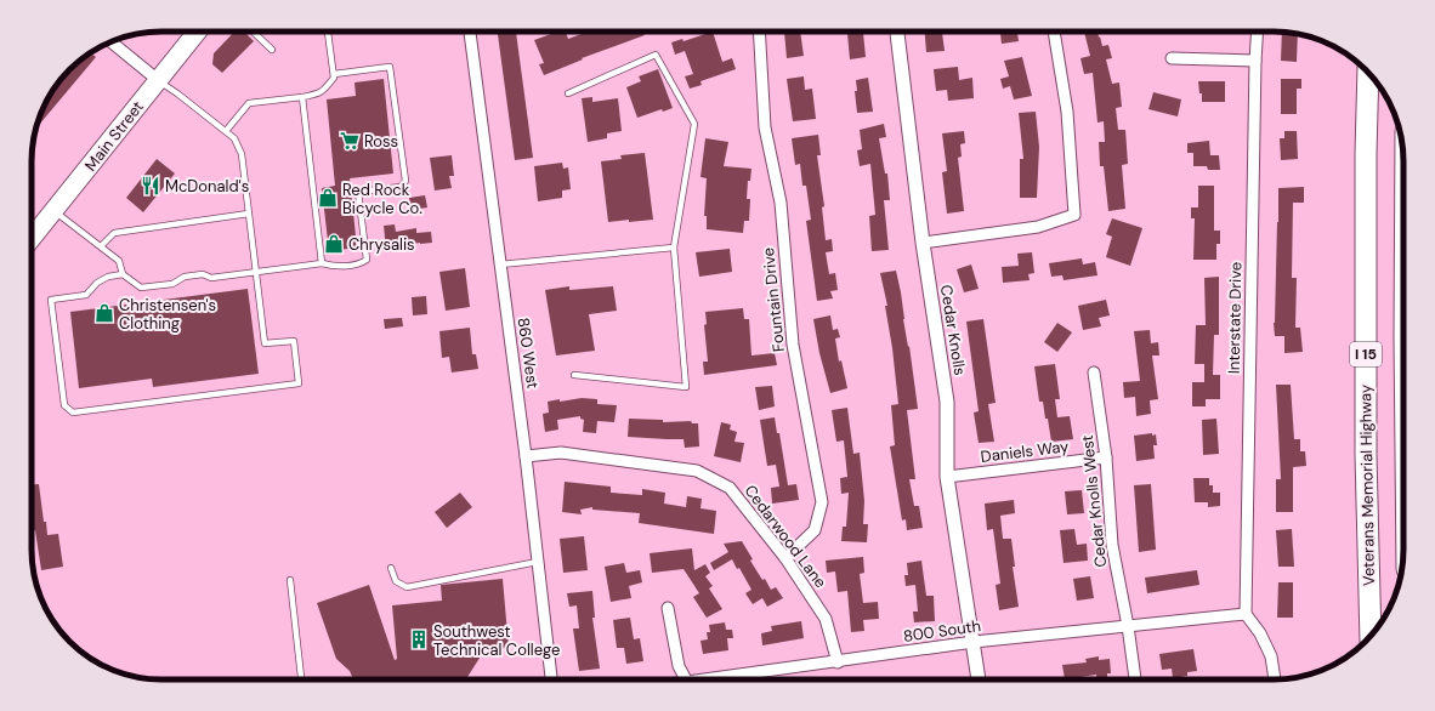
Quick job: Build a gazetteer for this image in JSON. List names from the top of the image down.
{
  "streets": {
    "highway": ["I 15", "Veterans Memorial Highway"],
    "main road": ["Main Street"],
    "street": [
      "Fountain Drive",
      "Interstate Drive",
      "Cedar Knolls",
      "860 West",
      "Daniels Way",
      "Cedar Knolls West",
      "Cedarwood Lane",
      "800 South"
    ]
  },
  "crossings": [
    ["Fountain Drive", "Cedarwood Lane"],
    ["Interstate Drive", "800 South"],
    ["Cedar Knolls", "Daniels Way"],
    ["Cedar Knolls", "800 South"],
    ["860 West", "Cedarwood Lane"],
    ["Daniels Way", "Cedar Knolls West"],
    ["Cedar Knolls West", "800 South"],
    ["Cedarwood Lane", "800 South"]
  ],
  "places": {
    "supermarket": ["Ross"],
    "restaurant": ["McDonald's"],
    "shop": ["Red Rock Bicycle Co.", "Chrysalis", "Christensen's Clothing"],
    "building": ["Southwest Technical College"]
  }
}
